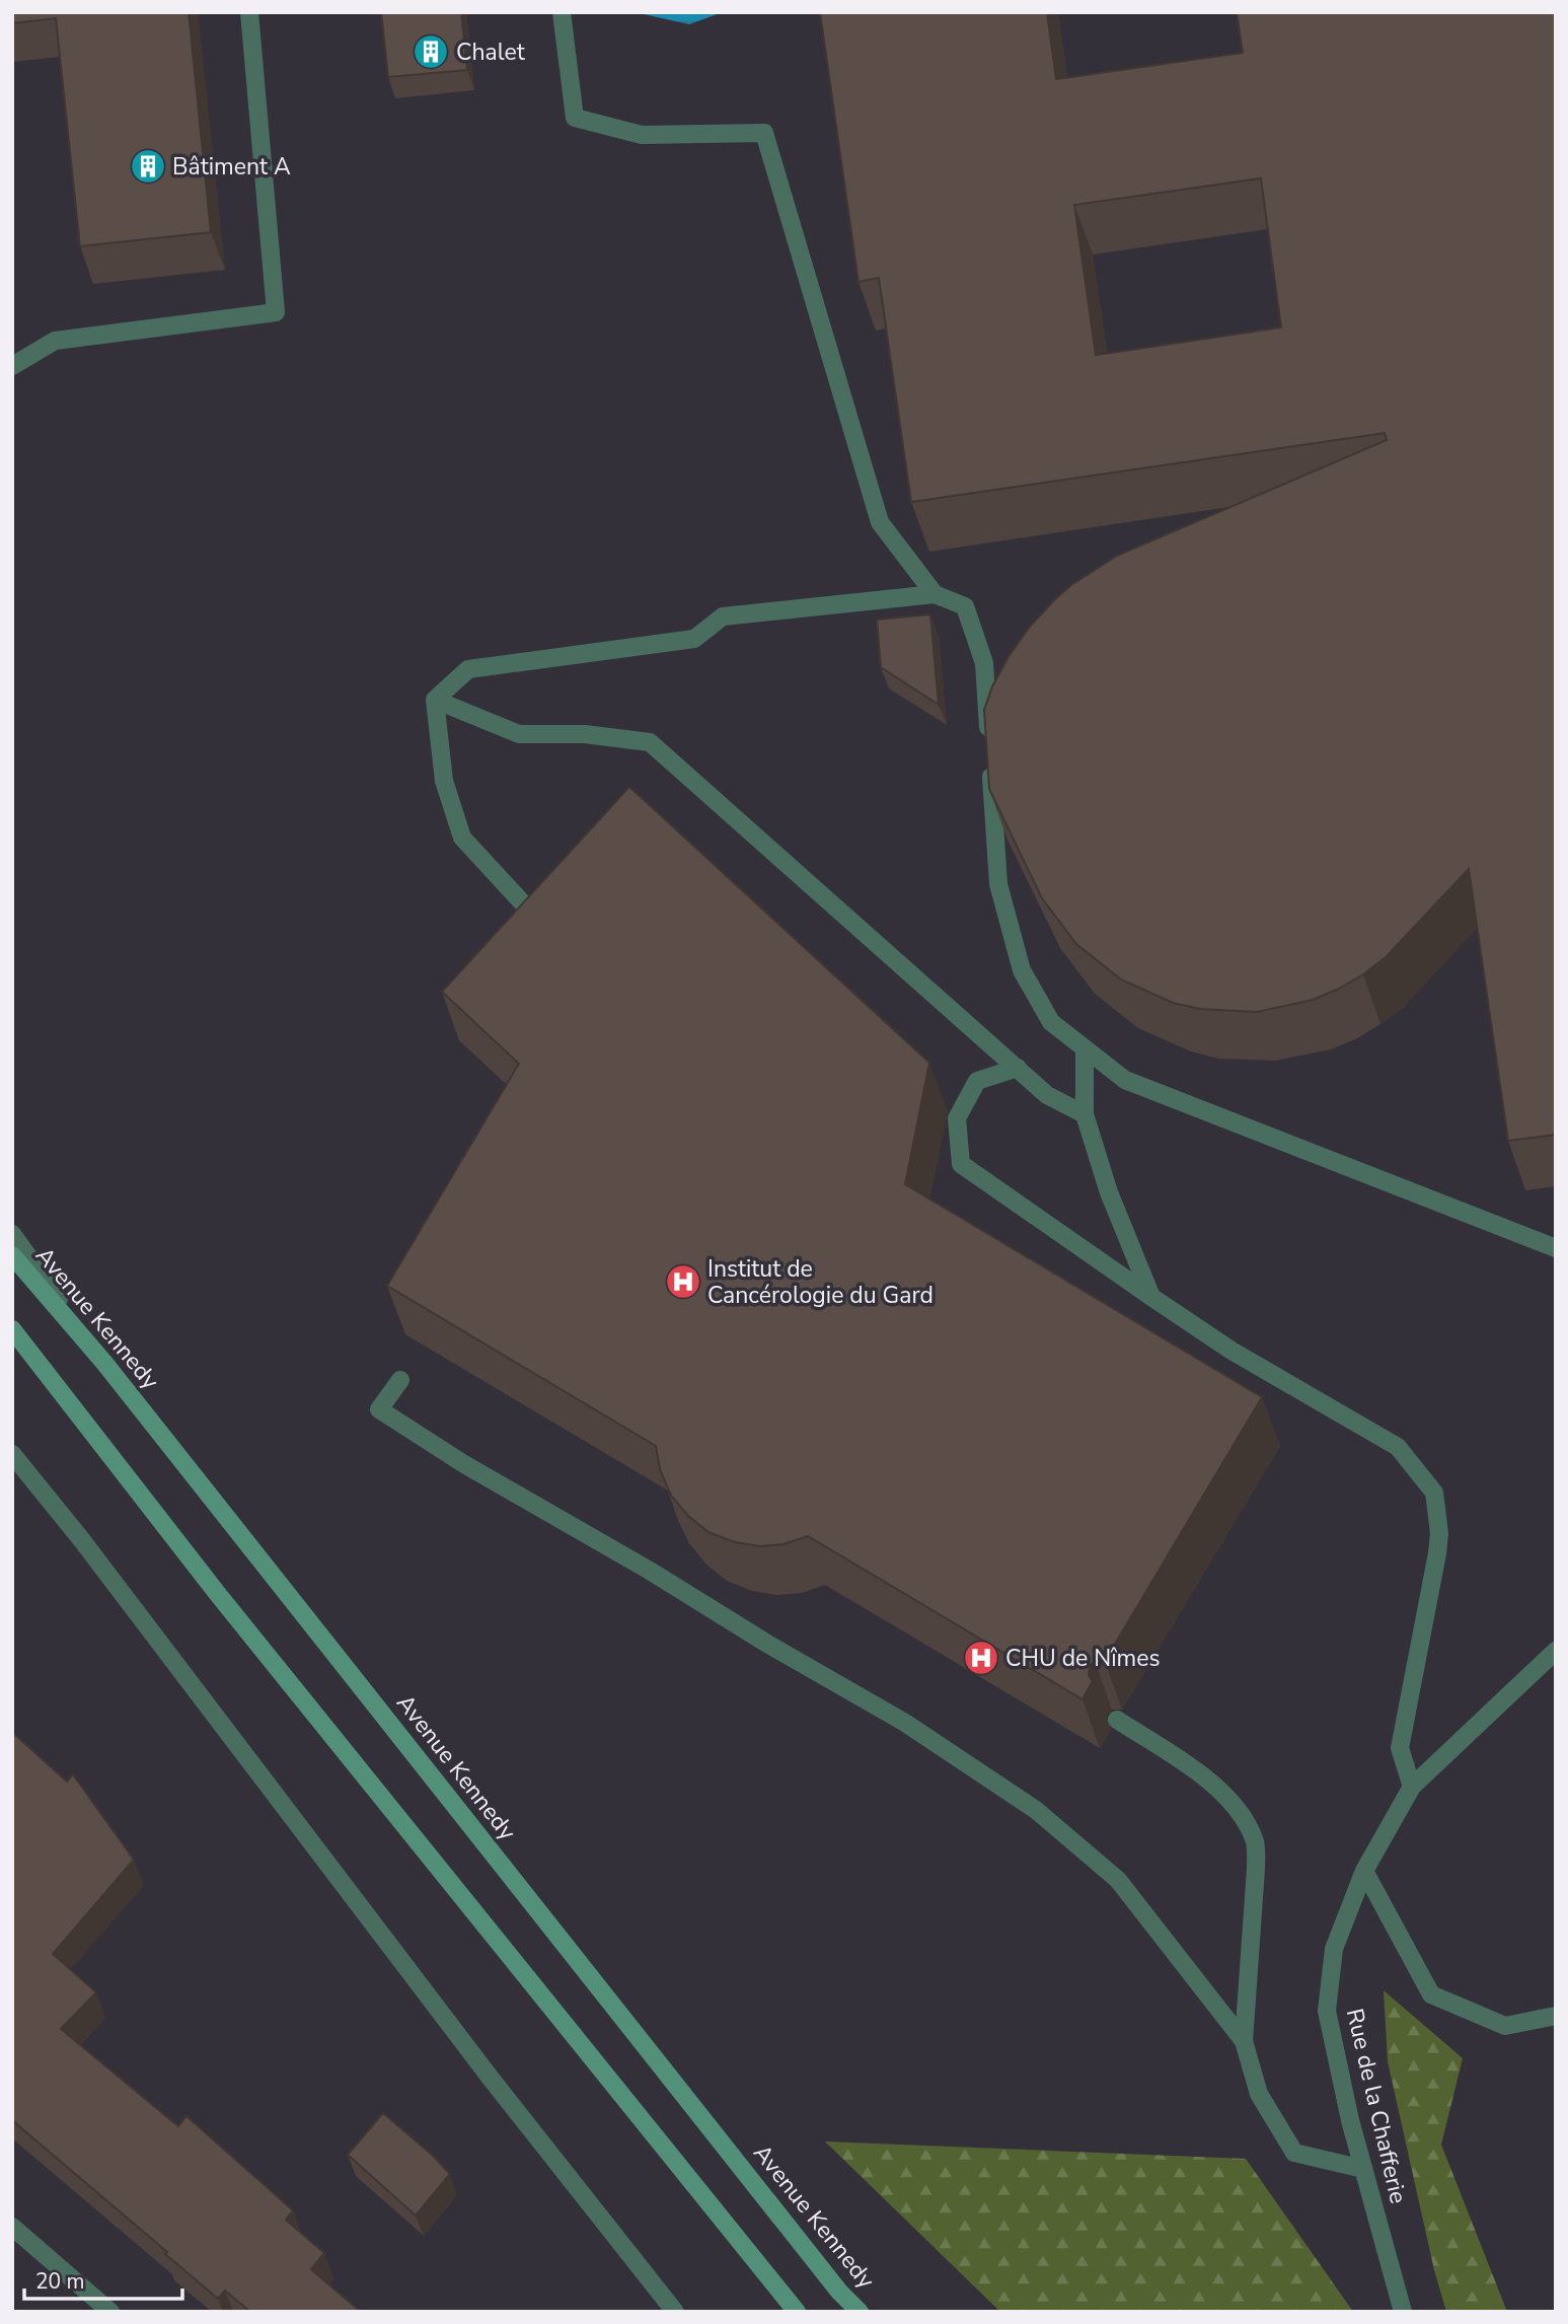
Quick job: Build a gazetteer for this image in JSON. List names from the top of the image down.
{
  "streets": {
    "main road": ["Avenue Kennedy"],
    "street": ["Rue de la Chafferie"]
  },
  "places": {
    "building": ["Chalet", "Bâtiment A"],
    "hospital": ["Institut de Cancérologie du Gard", "CHU de Nîmes"]
  },
  "scale_bar": "20 m"
}
